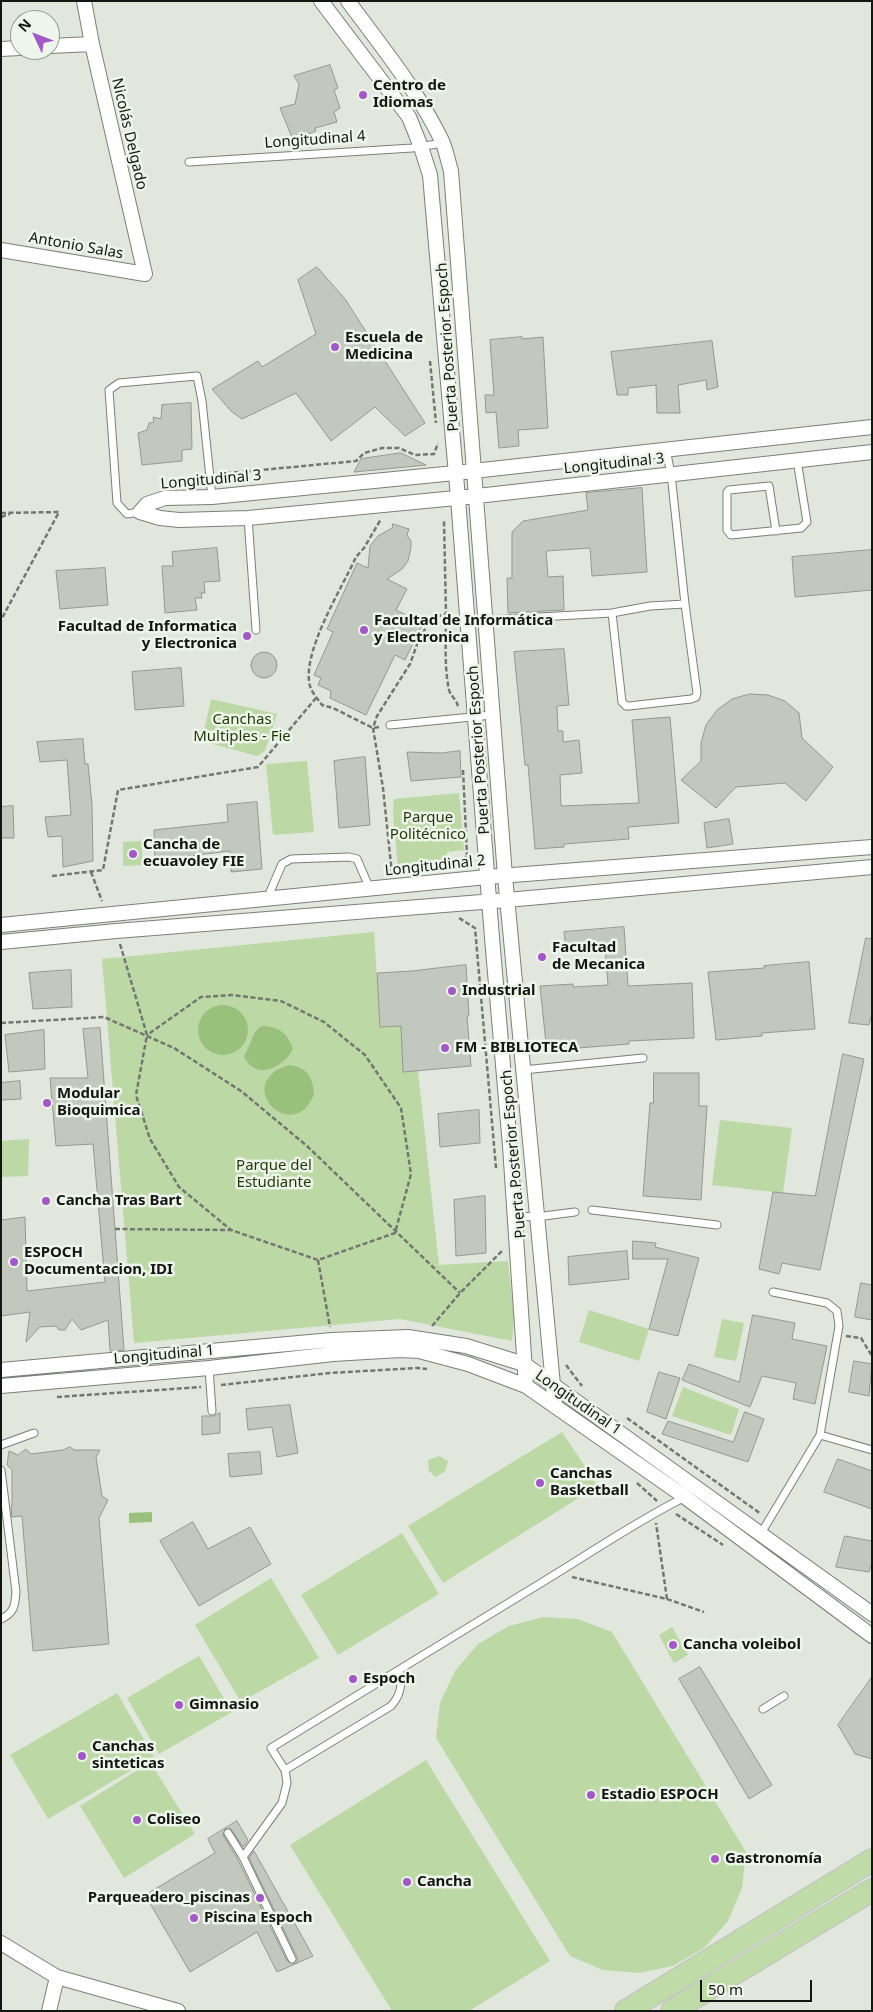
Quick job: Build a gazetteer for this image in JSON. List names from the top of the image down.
{
  "streets": {
    "street": [
      "Nicolás Delgado",
      "Antonio Salas",
      "Puerta Posterior Espoch",
      "Longitudinal 3",
      "Longitudinal 2",
      "Longitudinal 1"
    ],
    "lane": ["Longitudinal 4"]
  },
  "crossings": [
    ["Nicolás Delgado", "Antonio Salas"],
    ["Longitudinal 4", "Puerta Posterior Espoch"],
    ["Puerta Posterior Espoch", "Longitudinal 3"],
    ["Puerta Posterior Espoch", "Longitudinal 2"],
    ["Puerta Posterior Espoch", "Longitudinal 1"]
  ],
  "parks": ["Canchas Multiples - Fie", "Parque Politécnico", "Parque del Estudiante"],
  "places": [
    "Centro de Idiomas",
    "Escuela de Medicina",
    "Facultad de Informática y Electronica",
    "Facultad de Informatica y Electronica",
    "Cancha de ecuavoley FIE",
    "Facultad de Mecanica",
    "Industrial",
    "FM - BIBLIOTECA",
    "Modular Bioquimica",
    "Cancha Tras Bart",
    "ESPOCH Documentacion, IDI",
    "Canchas Basketball",
    "Cancha voleibol",
    "Espoch",
    "Gimnasio",
    "Canchas sinteticas",
    "Estadio ESPOCH",
    "Coliseo",
    "Gastronomía",
    "Cancha",
    "Parqueadero_piscinas",
    "Piscina Espoch"
  ],
  "scale_bar": "50 m",
  "north": "top left"
}
